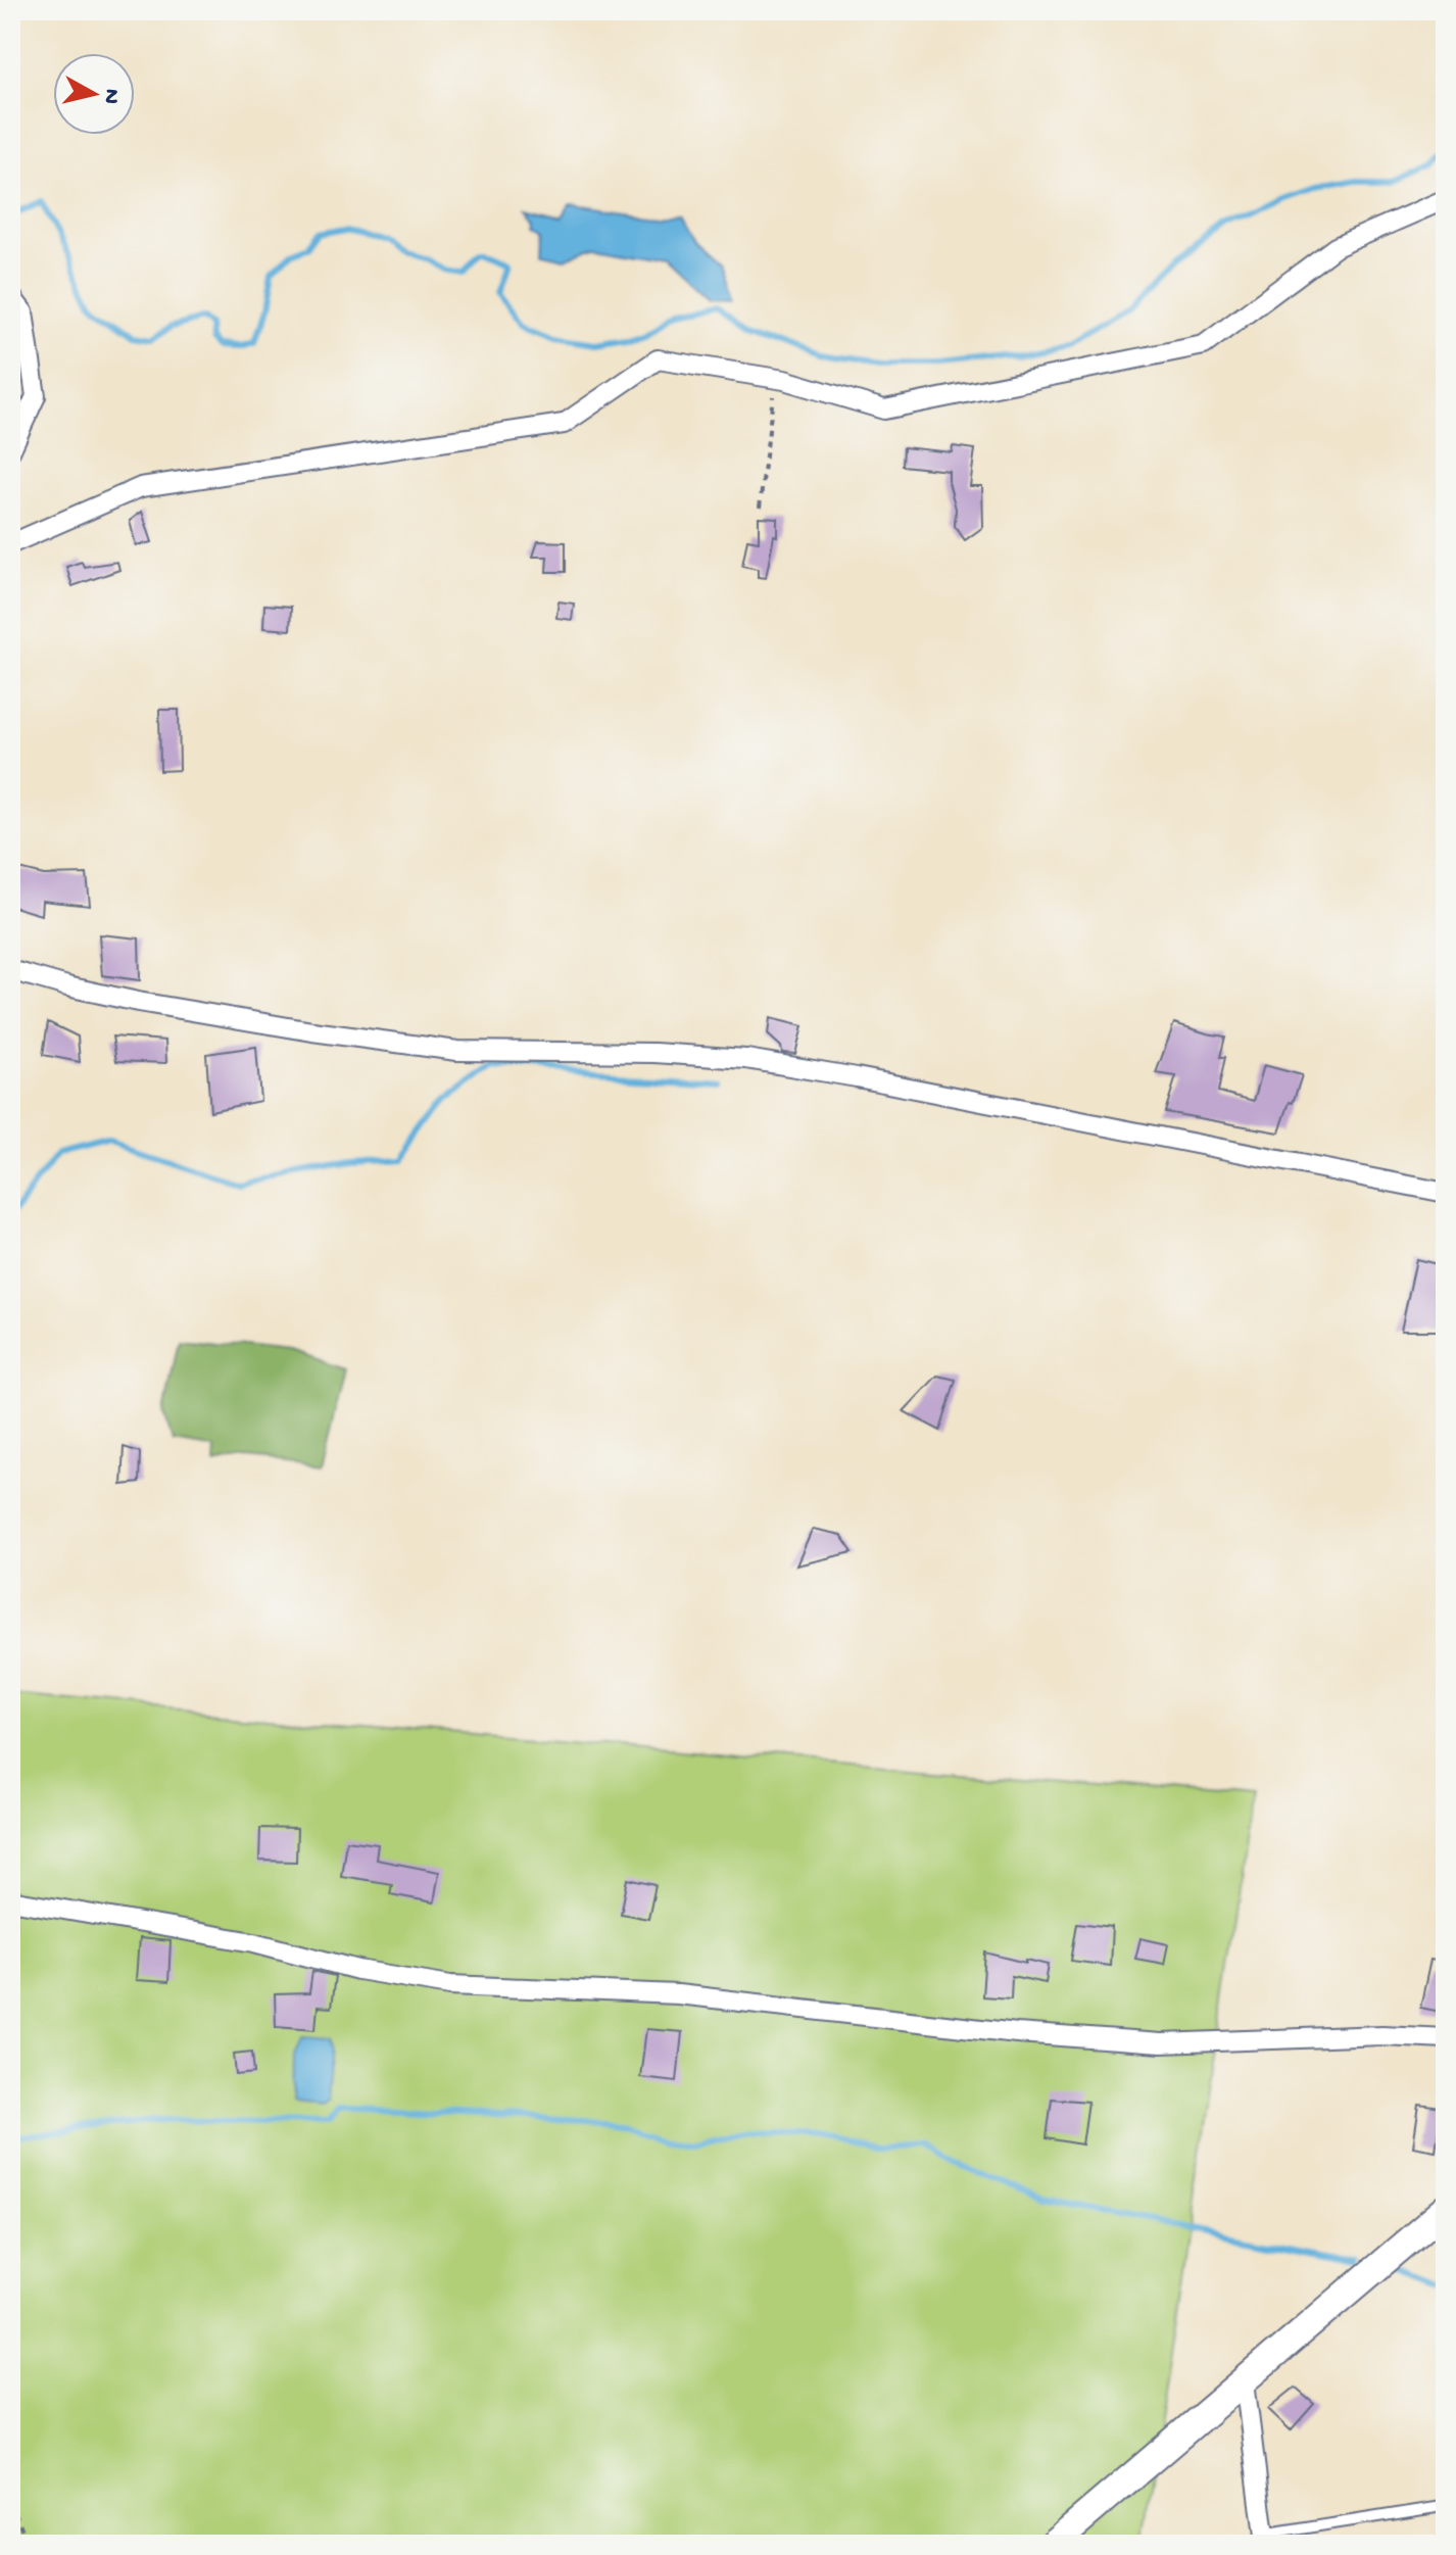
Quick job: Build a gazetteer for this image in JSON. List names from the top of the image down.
{
  "north": "right"
}
